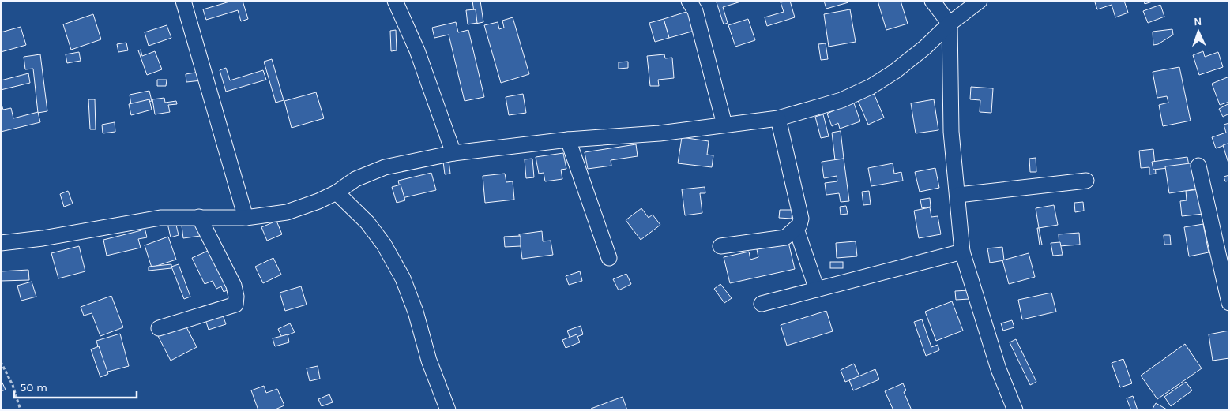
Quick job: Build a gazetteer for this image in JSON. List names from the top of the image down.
{
  "scale_bar": "50 m",
  "north": "top"
}
